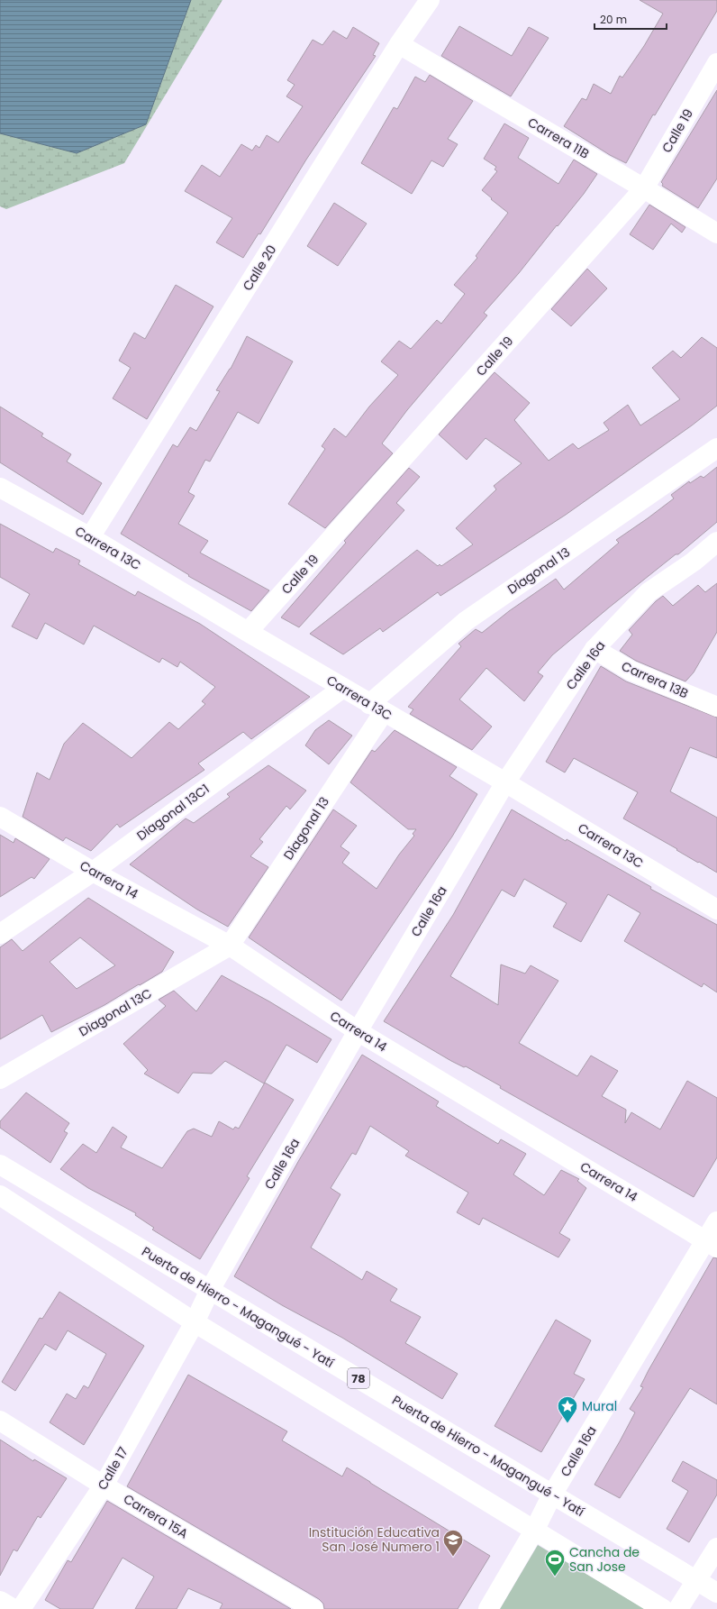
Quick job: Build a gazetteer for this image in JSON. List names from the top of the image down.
{
  "streets": {
    "main road": [
      "Calle 19",
      "Carrera 11B",
      "Calle 20",
      "Carrera 13C",
      "Diagonal 13",
      "Calle 16a",
      "Carrera 13B",
      "Diagonal 13C1",
      "Carrera 14",
      "Diagonal 13C",
      "Puerta de Hierro - Magangué - Yatí",
      "78",
      "Calle 17",
      "Carrera 15A"
    ]
  },
  "crossings": [
    ["Calle 19", "Carrera 11B"],
    ["Calle 19", "Carrera 13C"],
    ["Carrera 11B", "Calle 20"],
    ["Calle 20", "Carrera 13C"],
    ["Carrera 13C", "Diagonal 13"],
    ["Carrera 13C", "Calle 16a"],
    ["Carrera 13C", "Diagonal 13C1"],
    ["Diagonal 13", "Carrera 14"],
    ["Diagonal 13", "Diagonal 13C"],
    ["Calle 16a", "Carrera 13B"],
    ["Calle 16a", "Carrera 14"],
    ["Calle 16a", "Puerta de Hierro - Magangué - Yatí"],
    ["Calle 16a", "Calle 17"],
    ["Diagonal 13C1", "Carrera 14"],
    ["Carrera 14", "Diagonal 13C"],
    ["Calle 17", "Carrera 15A"]
  ],
  "places": {
    "place": ["Mural"],
    "school or university": ["Institución Educativa San José Numero 1"],
    "sports": ["Cancha de San Jose"]
  },
  "scale_bar": "20 m"
}
